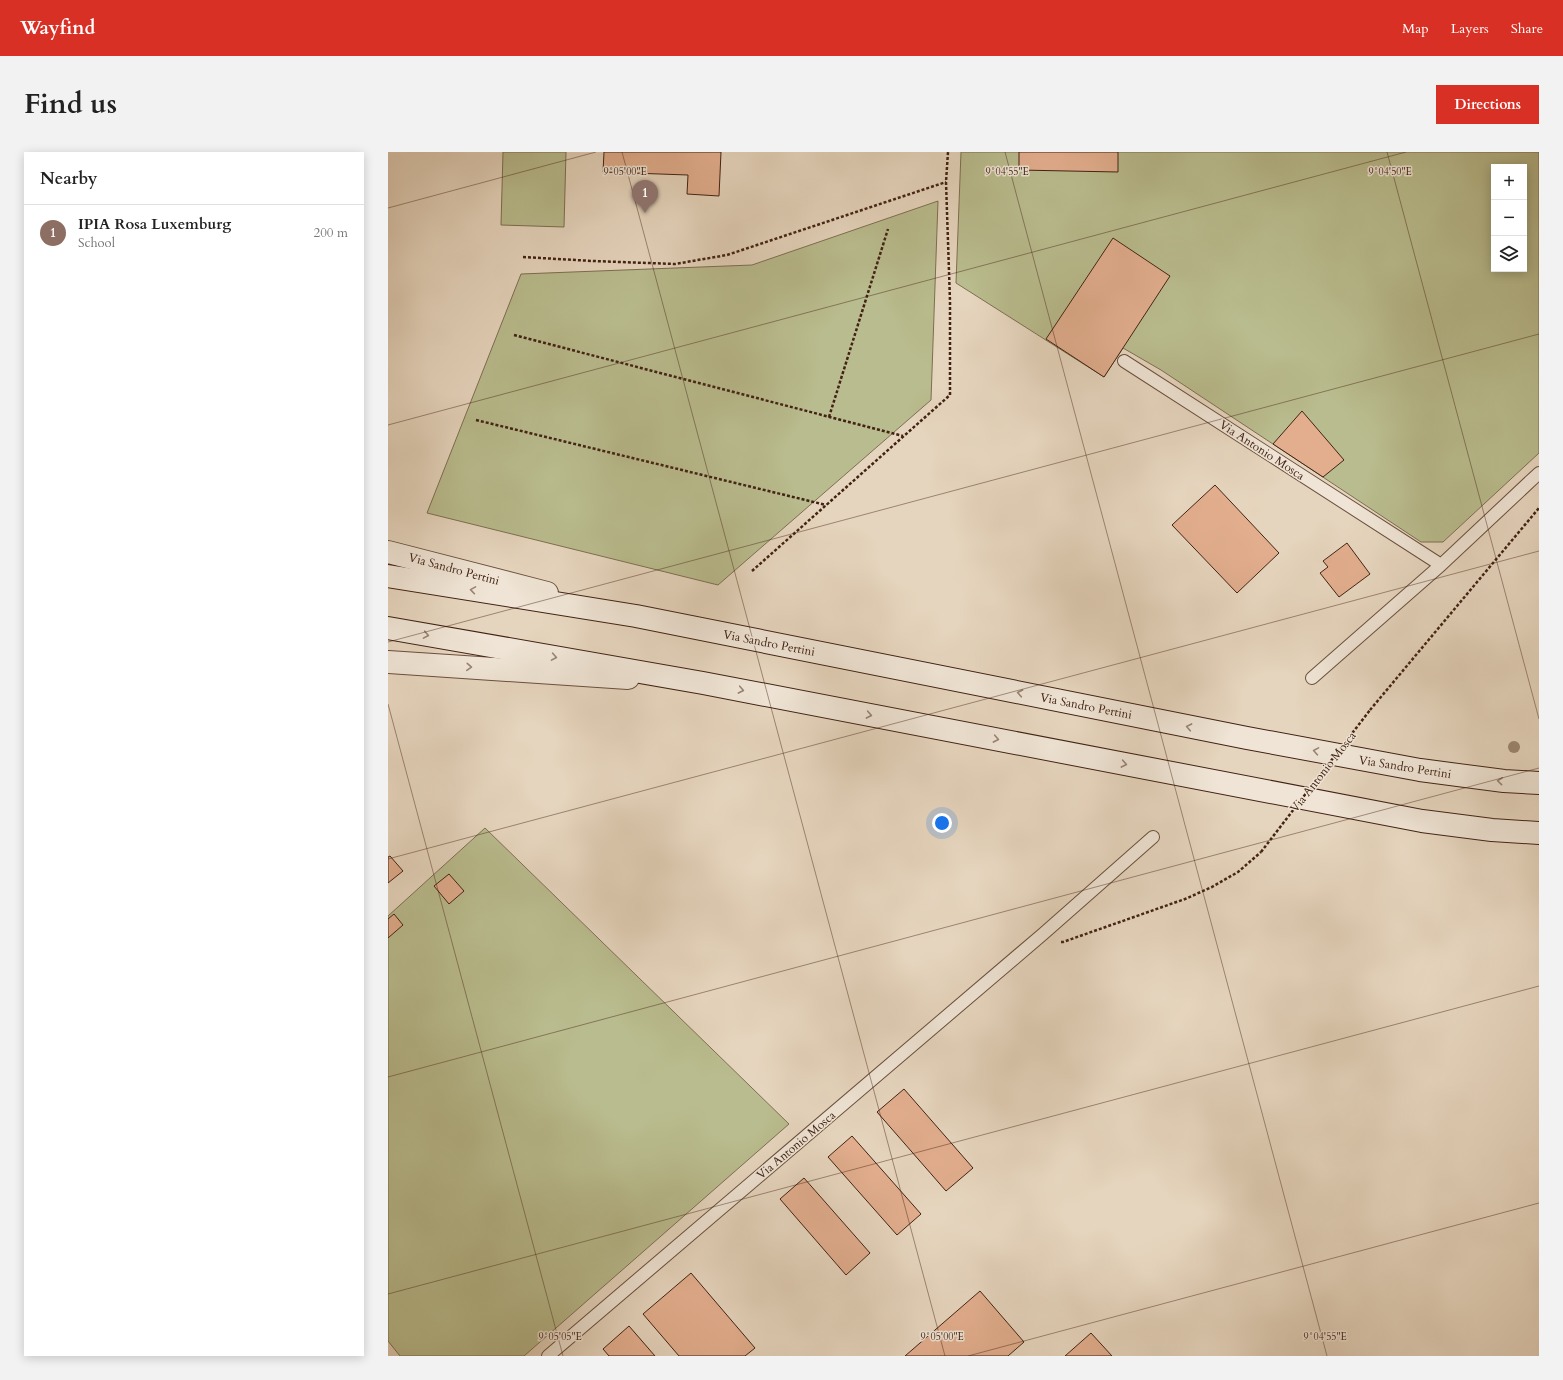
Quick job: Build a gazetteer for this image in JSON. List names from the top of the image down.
{
  "streets": {
    "main road": ["Via Sandro Pertini"],
    "lane": ["Via Antonio Mosca"]
  },
  "page": {
    "header": "Wayfind",
    "nav": ["Map", "Layers", "Share"],
    "title": "Find us",
    "buttons": "Directions",
    "heading": "Nearby",
    "map_buttons": ["+", "−"],
    "pins": "1",
    "list": [
      {
        "mark": "1",
        "name": "IPIA Rosa Luxemburg",
        "note": "School",
        "value": "200 m"
      }
    ]
  },
  "coordinates": [
    "9°05'00\"E",
    "9°04'55\"E",
    "9°04'50\"E",
    "9°05'05\"E"
  ]
}
